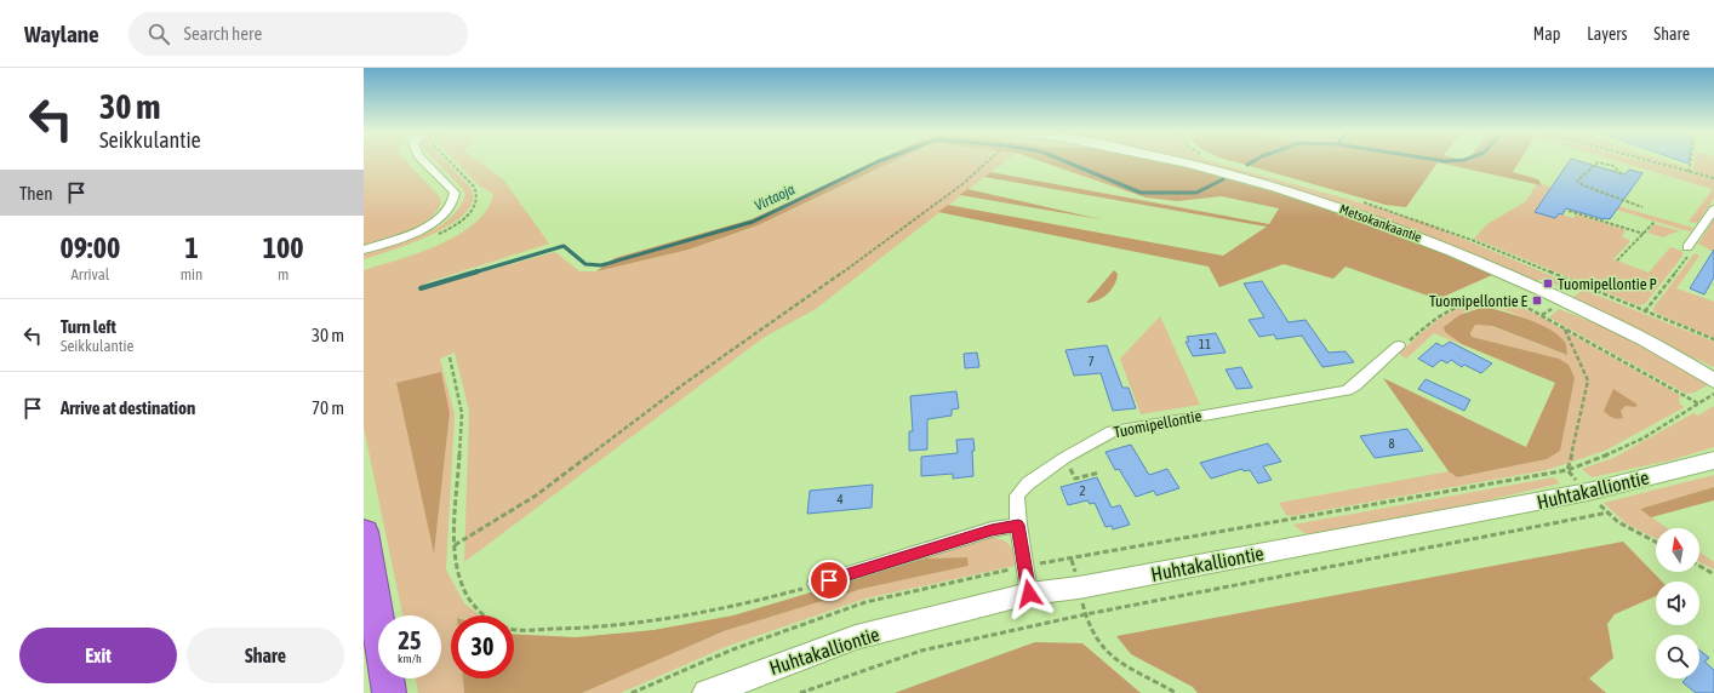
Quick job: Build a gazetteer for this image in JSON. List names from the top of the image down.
{
  "streets": {
    "street": ["Metsokankaantie", "Tuomipellontie", "Huhtakalliontie"]
  },
  "crossings": [
    ["Tuomipellontie", "Huhtakalliontie"]
  ],
  "water": ["Virtaoja"],
  "places": {
    "transit": ["Tuomipellontie P", "Tuomipellontie E"]
  },
  "house_numbers": [
    "11",
    "7",
    "8",
    "2",
    "4"
  ],
  "north": "top",
  "page": {
    "header": "Waylane",
    "search": "Search here",
    "nav": ["Map", "Layers", "Share"],
    "turn": ["30 m", "Seikkulantie"],
    "then": "Then",
    "eta": [
      "09:00",
      "Arrival",
      "1",
      "min",
      "100",
      "m"
    ],
    "list": [
      {
        "name": "Turn left",
        "note": "Seikkulantie",
        "value": "30 m"
      },
      {
        "name": "Arrive at destination",
        "value": "70 m"
      }
    ],
    "speed": "25 km/h",
    "limit": "30",
    "buttons": ["Exit", "Share"]
  }
}
